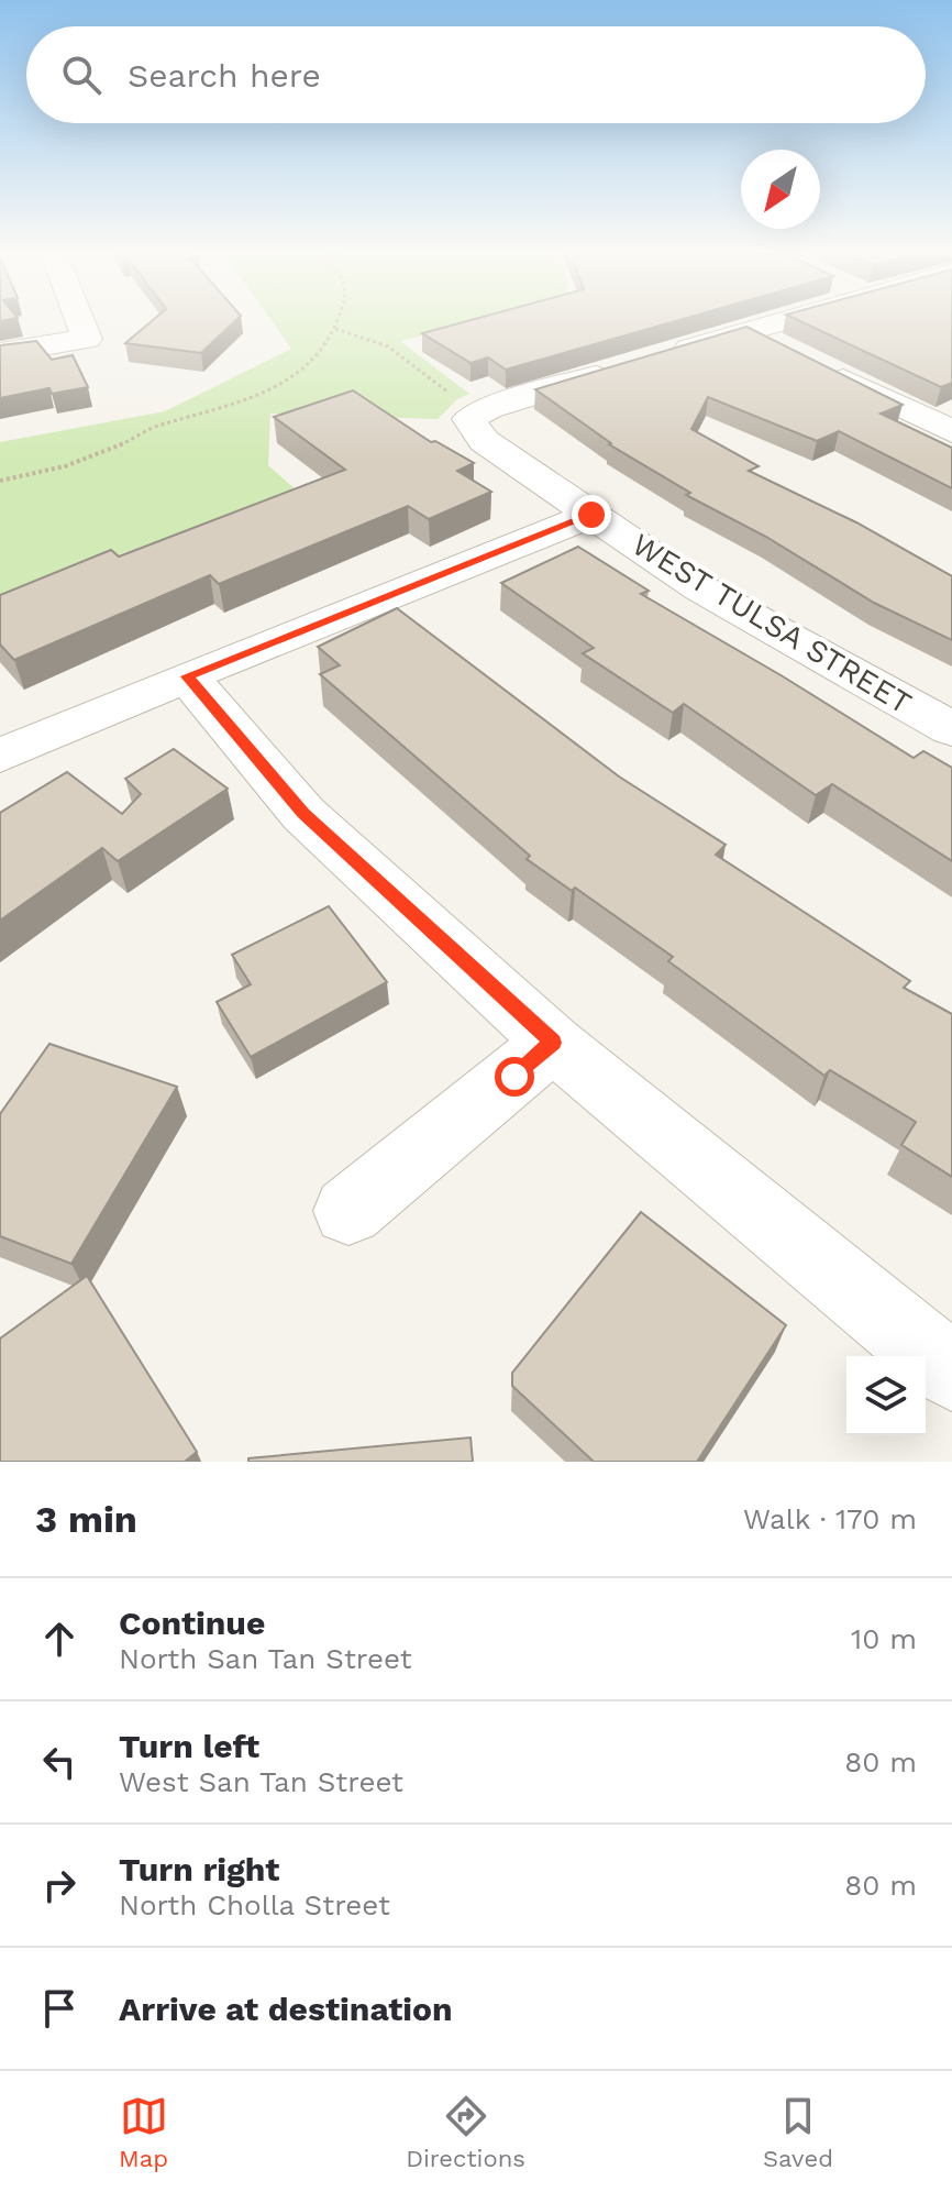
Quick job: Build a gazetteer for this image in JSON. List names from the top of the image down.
{
  "streets": {
    "street": ["WEST TULSA STREET"]
  },
  "north": "bottom left",
  "page": {
    "search": "Search here",
    "heading": ["3 min", "Walk · 170 m"],
    "list": [
      ["Continue", "North San Tan Street", "10 m"],
      ["Turn left", "West San Tan Street", "80 m"],
      ["Turn right", "North Cholla Street", "80 m"],
      "Arrive at destination"
    ],
    "nav": ["Map", "Directions", "Saved"]
  }
}
